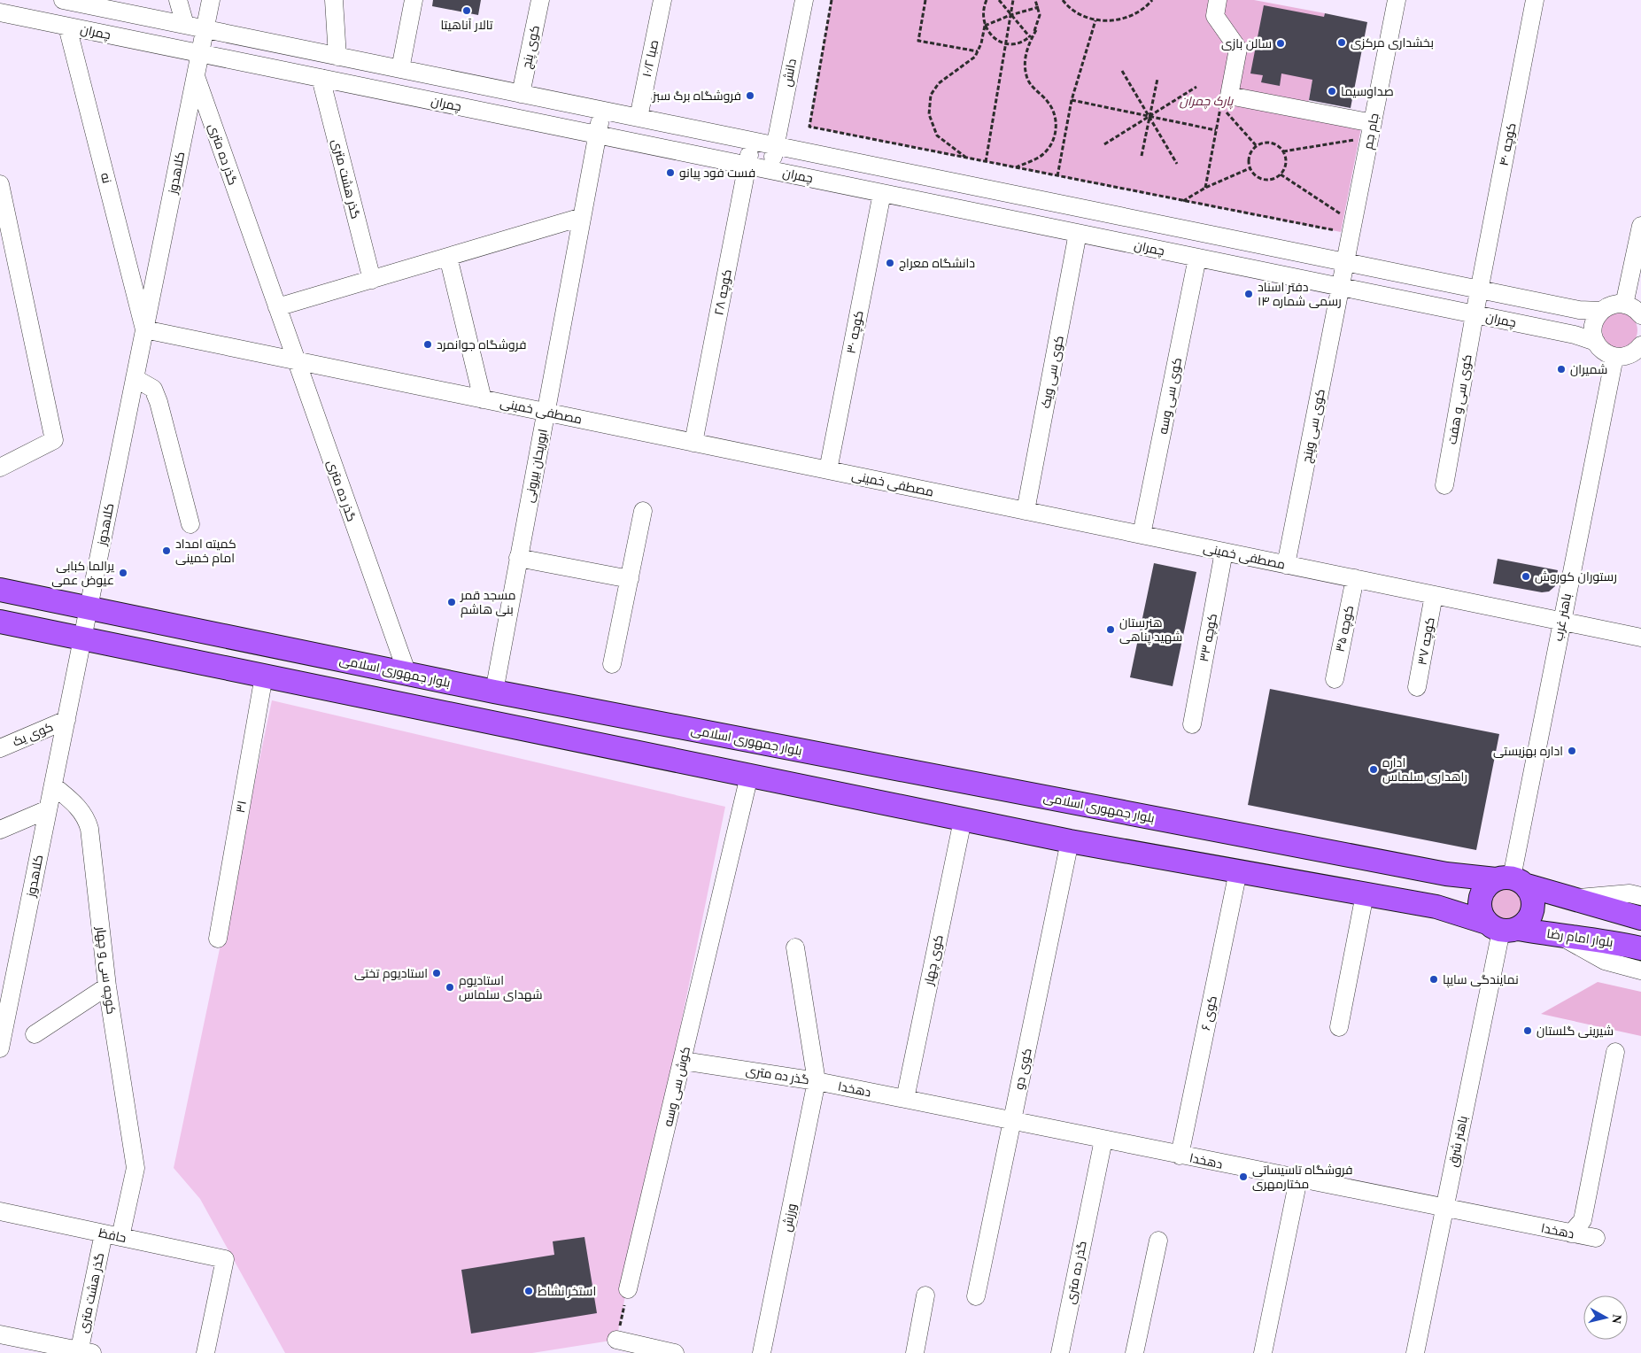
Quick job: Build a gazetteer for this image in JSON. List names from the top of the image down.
{
  "streets": {
    "main road": ["بلوار جمهوری اسلامی", "بلوار امام رضا"],
    "street": [
      "چمران",
      "کوی پنج",
      "صبا ۱۰/۲",
      "دانش",
      "جام جم",
      "کوچه ۴۰",
      "گذر ده متری",
      "کلاهدوز",
      "نه",
      "گذر هشت متری",
      "کوچه ۲۸",
      "کوچه ۳۰",
      "کوی سی ویک",
      "کوی سی وسه",
      "کوی سی و هفت",
      "مصطفی خمینی",
      "کوی سی وپنج",
      "ابوریحان بیرونی",
      "باهنر غرب",
      "کوچه ۳۵",
      "کوچه ۳۳",
      "کوچه ۳۷",
      "کوی یک",
      "۳۱",
      "کوی چهار",
      "کوچه سی و چهار",
      "کوی ۶",
      "کوی دو",
      "کوش سی وسه",
      "دهخدا",
      "باهنر شرق",
      "ورزش",
      "حافظ"
    ]
  },
  "crossings": [
    ["چمران", "کوی پنج"],
    ["چمران", "صبا ۱۰/۲"],
    ["چمران", "دانش"],
    ["چمران", "جام جم"],
    ["چمران", "کوچه ۴۰"],
    ["چمران", "کلاهدوز"],
    ["چمران", "نه"],
    ["چمران", "گذر هشت متری"],
    ["چمران", "کوچه ۲۸"],
    ["چمران", "کوچه ۳۰"],
    ["چمران", "کوی سی ویک"],
    ["چمران", "کوی سی وسه"],
    ["چمران", "کوی سی و هفت"],
    ["چمران", "کوی سی وپنج"],
    ["چمران", "ابوریحان بیرونی"],
    ["جام جم", "کوی سی وپنج"],
    ["کوچه ۴۰", "کوی سی و هفت"],
    ["گذر ده متری", "کلاهدوز"],
    ["گذر ده متری", "مصطفی خمینی"],
    ["گذر ده متری", "بلوار جمهوری اسلامی"],
    ["گذر ده متری", "کوش سی وسه"],
    ["گذر ده متری", "دهخدا"],
    ["گذر ده متری", "ورزش"],
    ["کلاهدوز", "نه"],
    ["کلاهدوز", "مصطفی خمینی"],
    ["کلاهدوز", "بلوار جمهوری اسلامی"],
    ["کلاهدوز", "کوی یک"],
    ["کلاهدوز", "کوچه سی و چهار"],
    ["نه", "مصطفی خمینی"],
    ["گذر هشت متری", "حافظ"],
    ["کوچه ۲۸", "مصطفی خمینی"],
    ["کوچه ۳۰", "مصطفی خمینی"],
    ["کوی سی ویک", "مصطفی خمینی"],
    ["کوی سی وسه", "مصطفی خمینی"],
    ["مصطفی خمینی", "کوی سی وپنج"],
    ["مصطفی خمینی", "ابوریحان بیرونی"],
    ["مصطفی خمینی", "باهنر غرب"],
    ["مصطفی خمینی", "کوچه ۳۵"],
    ["مصطفی خمینی", "کوچه ۳۳"],
    ["مصطفی خمینی", "کوچه ۳۷"],
    ["ابوریحان بیرونی", "بلوار جمهوری اسلامی"],
    ["باهنر غرب", "بلوار جمهوری اسلامی"],
    ["باهنر غرب", "بلوار امام رضا"],
    ["باهنر غرب", "باهنر شرق"],
    ["بلوار جمهوری اسلامی", "بلوار امام رضا"],
    ["بلوار جمهوری اسلامی", "باهنر شرق"],
    ["بلوار امام رضا", "باهنر شرق"],
    ["کوی چهار", "دهخدا"],
    ["کوچه سی و چهار", "حافظ"],
    ["کوی ۶", "دهخدا"],
    ["کوی دو", "دهخدا"],
    ["دهخدا", "باهنر شرق"],
    ["دهخدا", "ورزش"]
  ],
  "parks": ["پارک چمران"],
  "places": [
    "تالار آناهیتا",
    "بخشداری مرکزی",
    "سالن بازی",
    "صداوسیما",
    "فروشگاه برگ سبز",
    "فست فود پیانو",
    "دانشگاه معراج",
    "دفتر اسناد رسمی شماره ۱۴",
    "فروشگاه جوانمرد",
    "شمیران",
    "کمیته امداد امام خمینی",
    "یرالما کبابی عیوض عمی",
    "رستوران کوروش",
    "مسجد قمر بنی هاشم",
    "هنرستان شهید پناهی",
    "اداره بهزیستی",
    "اداره راهداری سلماس",
    "استادیوم تختی",
    "نمایندگی سایپا",
    "استادیوم شهدای سلماس",
    "شیرینی گلستان",
    "فروشگاه تاسیساتی مختارمهری",
    "استخر نشاط"
  ],
  "north": "right"
}
